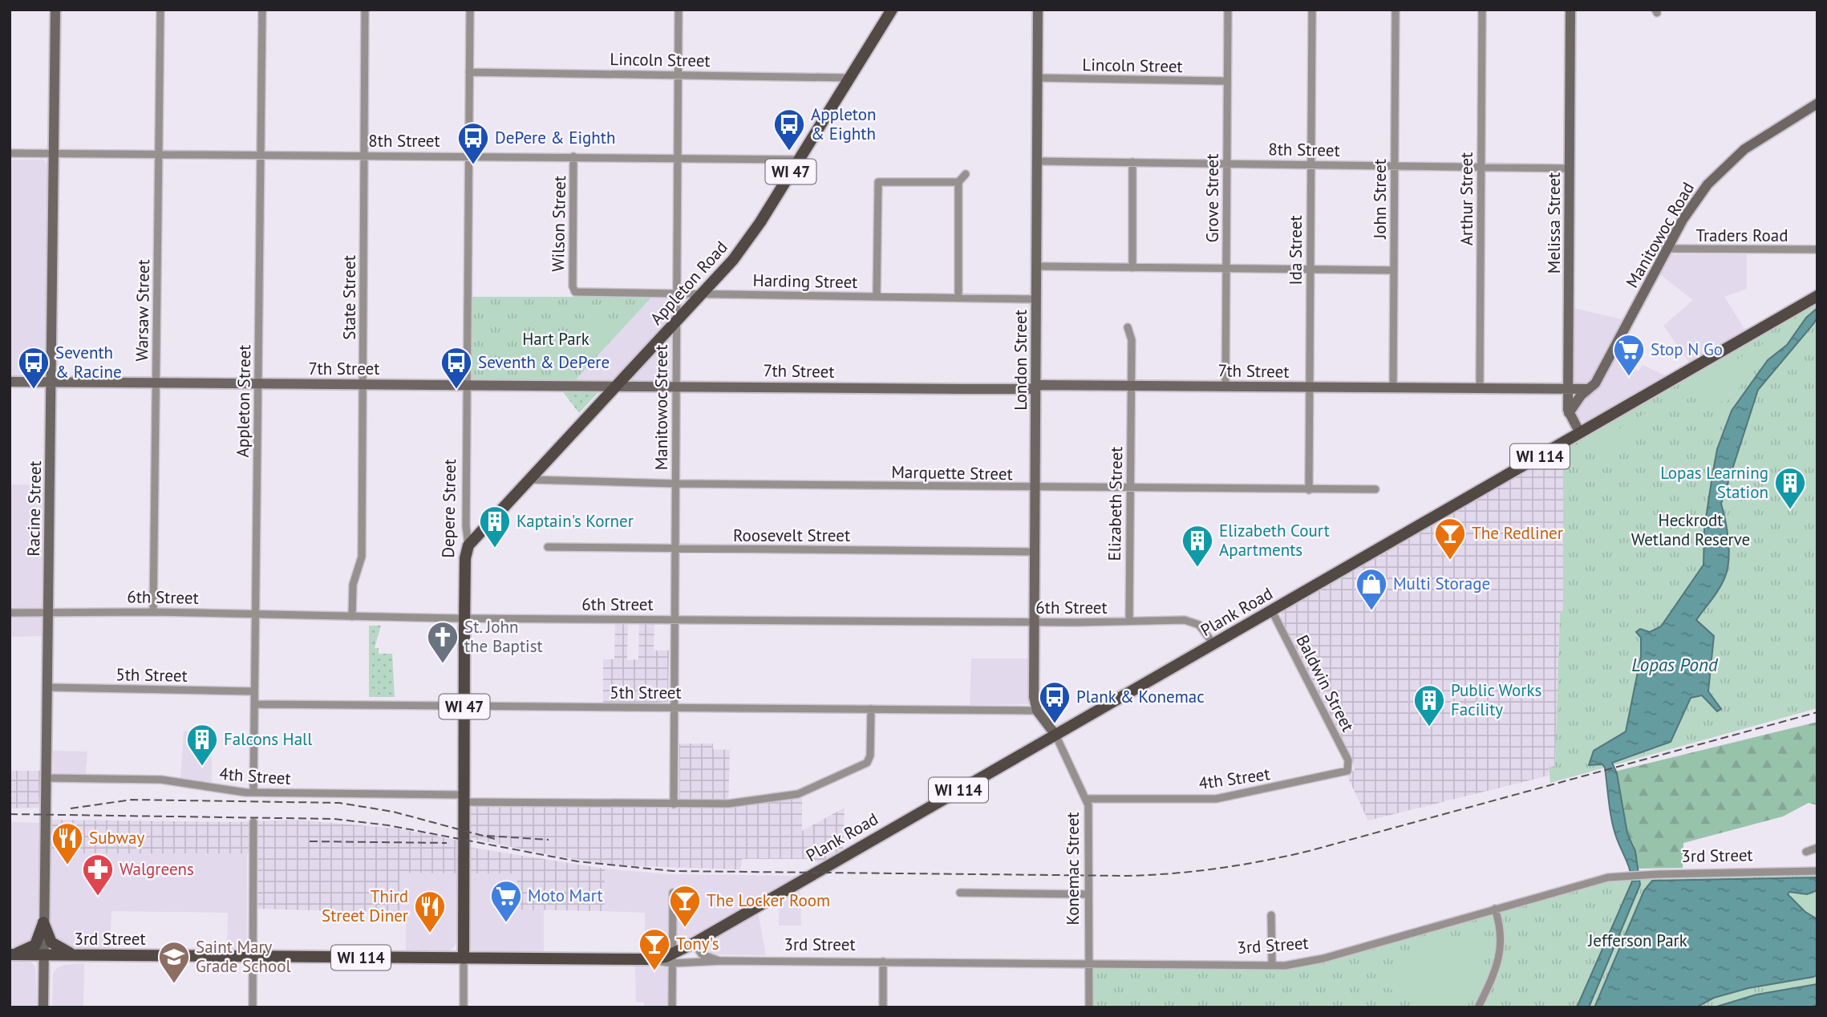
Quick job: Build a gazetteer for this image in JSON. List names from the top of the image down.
{
  "streets": {
    "main road": [
      "WI 47",
      "Appleton Road",
      "WI 114",
      "Depere Street",
      "Plank Road",
      "3rd Street"
    ],
    "street": [
      "Lincoln Street",
      "8th Street",
      "Grove Street",
      "John Street",
      "Arthur Street",
      "Melissa Street",
      "Wilson Street",
      "Manitowoc Road",
      "Traders Road",
      "Ida Street",
      "Harding Street",
      "State Street",
      "Warsaw Street",
      "London Street",
      "7th Street",
      "Appleton Street",
      "Manitowoc Street",
      "Marquette Street",
      "Elizabeth Street",
      "Racine Street",
      "Roosevelt Street",
      "6th Street",
      "5th Street",
      "Baldwin Street",
      "4th Street",
      "Konemac Street"
    ]
  },
  "crossings": [
    ["Lincoln Street", "Grove Street"],
    ["Lincoln Street", "Appleton Road"],
    ["Lincoln Street", "London Street"],
    ["Lincoln Street", "Manitowoc Street"],
    ["Lincoln Street", "Depere Street"],
    ["8th Street", "Grove Street"],
    ["8th Street", "John Street"],
    ["8th Street", "Arthur Street"],
    ["8th Street", "Melissa Street"],
    ["8th Street", "Wilson Street"],
    ["8th Street", "Ida Street"],
    ["8th Street", "Appleton Road"],
    ["8th Street", "State Street"],
    ["8th Street", "Warsaw Street"],
    ["8th Street", "London Street"],
    ["8th Street", "Appleton Street"],
    ["8th Street", "Manitowoc Street"],
    ["8th Street", "Racine Street"],
    ["8th Street", "Depere Street"],
    ["Grove Street", "7th Street"],
    ["John Street", "7th Street"],
    ["Arthur Street", "7th Street"],
    ["Melissa Street", "Manitowoc Road"],
    ["Melissa Street", "7th Street"],
    ["Melissa Street", "Plank Road"],
    ["Wilson Street", "Harding Street"],
    ["Manitowoc Road", "Traders Road"],
    ["Manitowoc Road", "7th Street"],
    ["Ida Street", "7th Street"],
    ["Ida Street", "Marquette Street"],
    ["Harding Street", "Appleton Road"],
    ["Harding Street", "London Street"],
    ["Harding Street", "Manitowoc Street"],
    ["Appleton Road", "7th Street"],
    ["Appleton Road", "Manitowoc Street"],
    ["Appleton Road", "Marquette Street"],
    ["Appleton Road", "Depere Street"],
    ["State Street", "7th Street"],
    ["State Street", "6th Street"],
    ["Warsaw Street", "7th Street"],
    ["Warsaw Street", "6th Street"],
    ["London Street", "7th Street"],
    ["London Street", "Marquette Street"],
    ["London Street", "Roosevelt Street"],
    ["London Street", "6th Street"],
    ["London Street", "5th Street"],
    ["London Street", "Konemac Street"],
    ["7th Street", "Appleton Street"],
    ["7th Street", "Manitowoc Street"],
    ["7th Street", "Elizabeth Street"],
    ["7th Street", "Racine Street"],
    ["7th Street", "Depere Street"],
    ["Appleton Street", "6th Street"],
    ["Appleton Street", "5th Street"],
    ["Appleton Street", "4th Street"],
    ["Manitowoc Street", "Marquette Street"],
    ["Manitowoc Street", "Roosevelt Street"],
    ["Manitowoc Street", "6th Street"],
    ["Manitowoc Street", "5th Street"],
    ["Manitowoc Street", "4th Street"],
    ["Marquette Street", "Elizabeth Street"],
    ["Elizabeth Street", "6th Street"],
    ["Racine Street", "6th Street"],
    ["Racine Street", "5th Street"],
    ["Racine Street", "4th Street"],
    ["Racine Street", "3rd Street"],
    ["Depere Street", "6th Street"],
    ["Depere Street", "5th Street"],
    ["Depere Street", "4th Street"],
    ["Depere Street", "3rd Street"],
    ["6th Street", "Plank Road"],
    ["Plank Road", "Baldwin Street"],
    ["Plank Road", "3rd Street"],
    ["Plank Road", "Konemac Street"],
    ["5th Street", "4th Street"],
    ["5th Street", "Konemac Street"],
    ["Baldwin Street", "4th Street"],
    ["4th Street", "Konemac Street"],
    ["3rd Street", "Konemac Street"]
  ],
  "water": ["Lopas Pond"],
  "parks": ["Hart Park", "Heckrodt Wetland Reserve", "Jefferson Park"],
  "places": {
    "bus stop": [
      "Appleton & Eighth",
      "DePere & Eighth",
      "Seventh & Racine",
      "Seventh & DePere",
      "Plank & Konemac"
    ],
    "supermarket": ["Stop N Go", "Moto Mart"],
    "building": [
      "Lopas Learning Station",
      "Kaptain's Korner",
      "Elizabeth Court Apartments",
      "Public Works Facility",
      "Falcons Hall"
    ],
    "bar": ["The Redliner", "The Locker Room", "Tony's"],
    "shop": ["Multi Storage"],
    "church": ["St. John the Baptist"],
    "restaurant": ["Subway", "Third Street Diner"],
    "pharmacy": ["Walgreens"],
    "school or university": ["Saint Mary Grade School"]
  }
}
